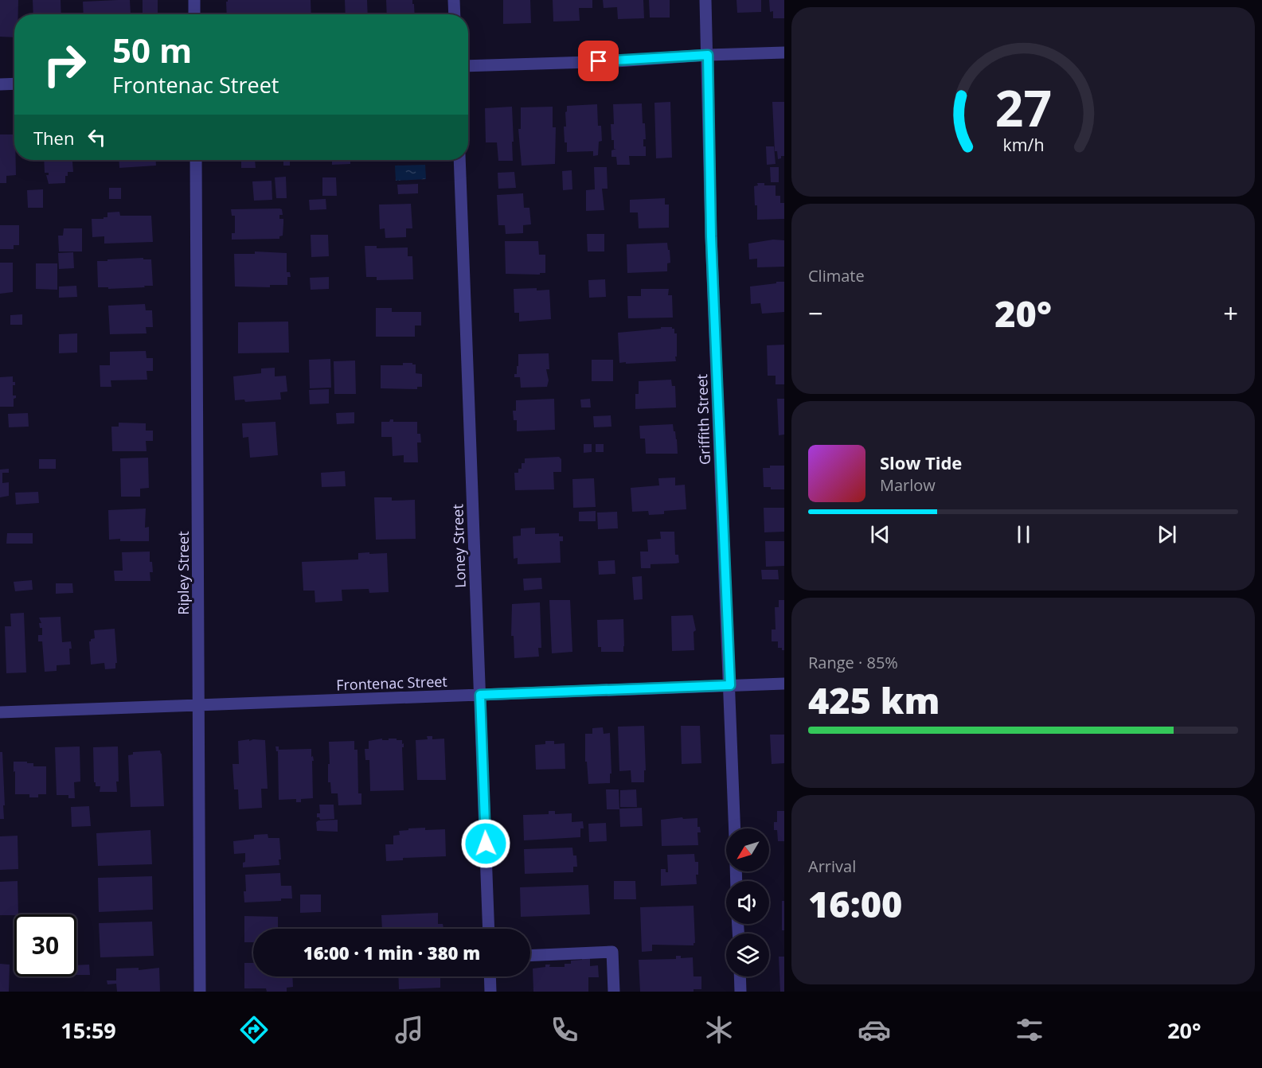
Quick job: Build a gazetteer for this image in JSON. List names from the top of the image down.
{
  "streets": {
    "street": [
      "Griffith Street",
      "Loney Street",
      "Ripley Street",
      "Frontenac Street"
    ]
  },
  "crossings": [
    ["Griffith Street", "Frontenac Street"],
    ["Loney Street", "Frontenac Street"],
    ["Ripley Street", "Frontenac Street"]
  ],
  "north": "bottom left",
  "page": {
    "turn": ["50 m", "Frontenac Street"],
    "then": "Then",
    "tile": [
      "Climate",
      ["Range · 85%", "425 km"],
      ["Arrival", "16:00"]
    ],
    "heat": ["−", "20°", "+"],
    "song": ["Slow Tide", "Marlow"],
    "limit": "30",
    "trip": "16:00 · 1 min · 380 m",
    "tabs": ["15:59", "20°"],
    "gauge": ["27", "km/h"]
  }
}
